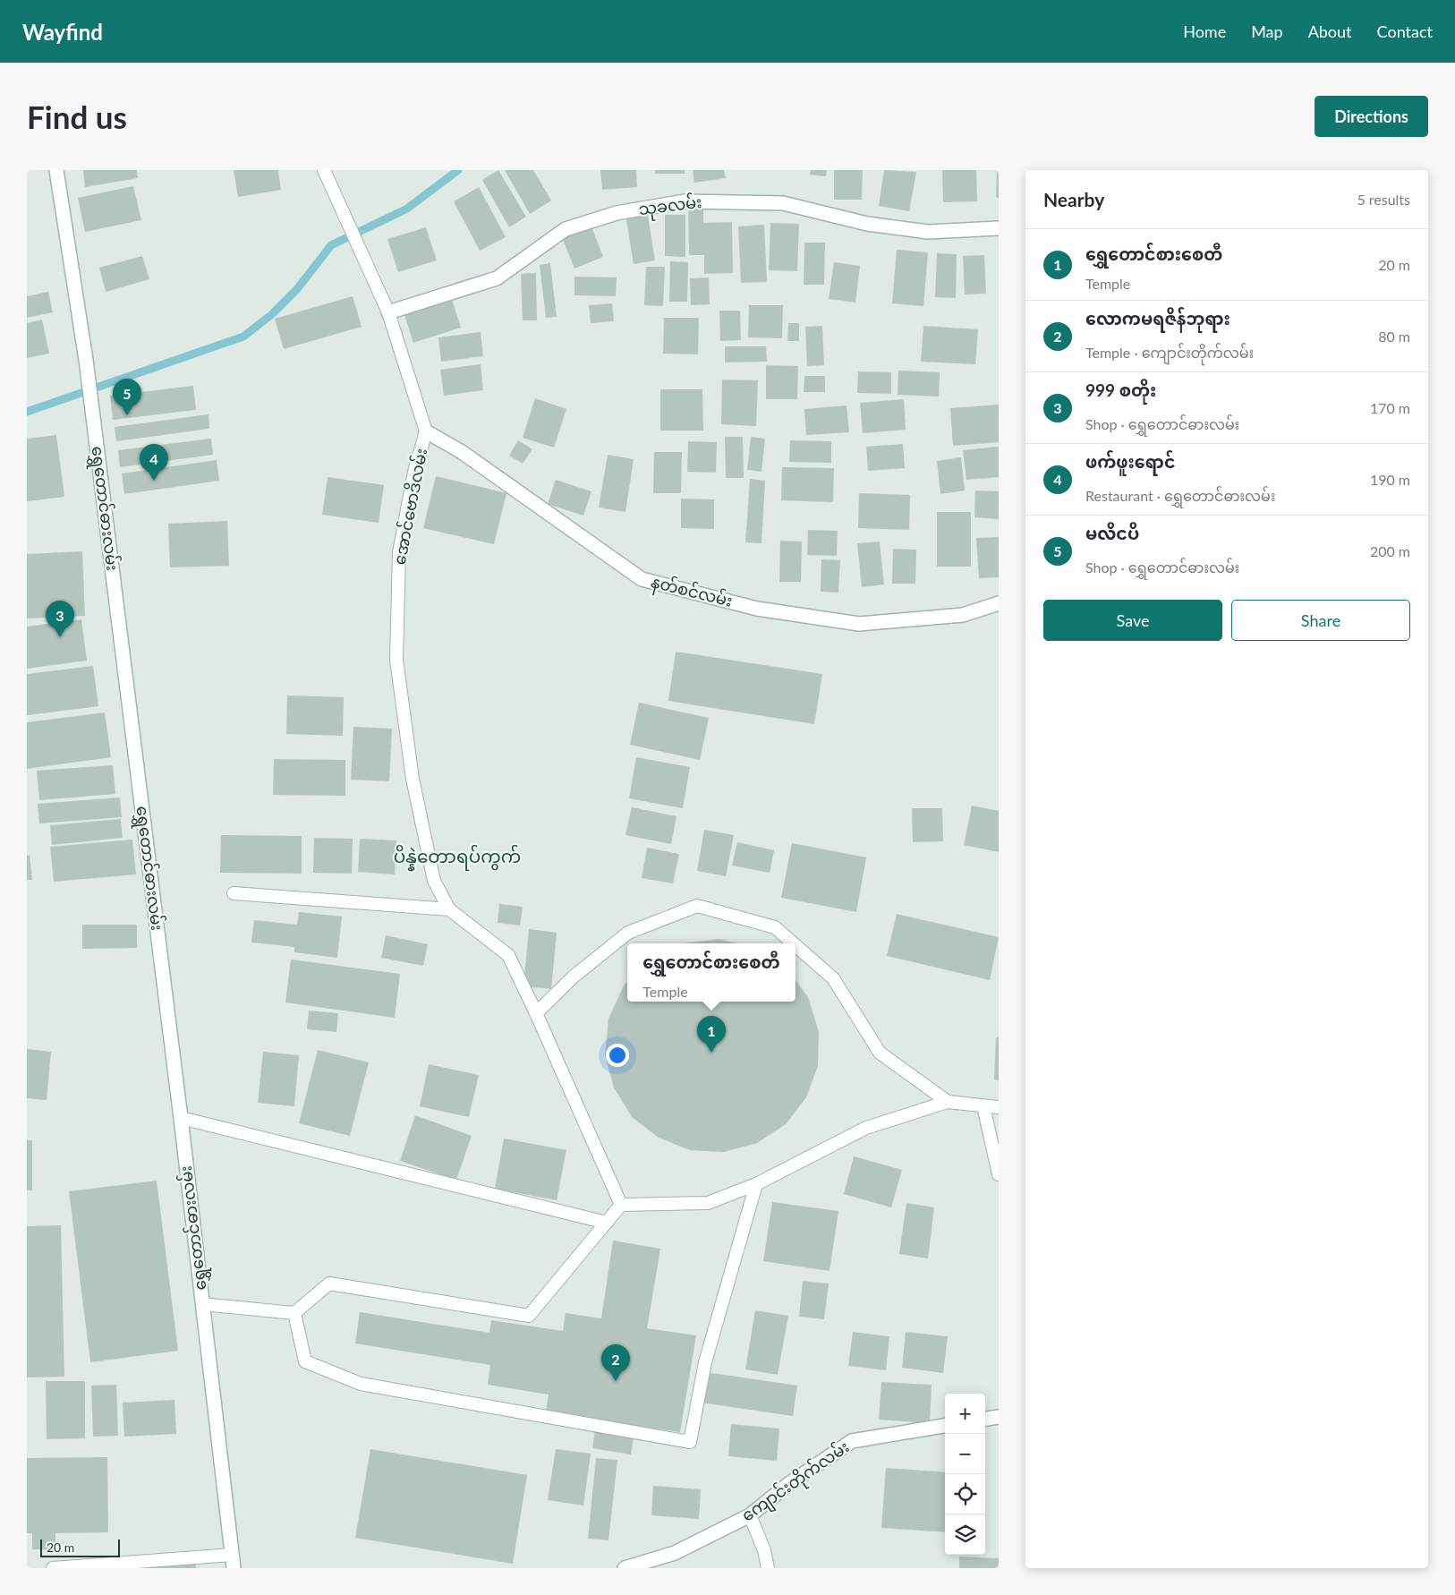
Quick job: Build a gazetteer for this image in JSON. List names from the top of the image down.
{
  "streets": {
    "street": [
      "သုခလမ်း",
      "ရွှေတောင်ဓားလမ်း",
      "နတ်စင်လမ်း",
      "ကျောင်းတိုက်လမ်း"
    ],
    "lane": ["အောင်ဗောဒိလမ်း"]
  },
  "crossings": [
    ["သုခလမ်း", "အောင်ဗောဒိလမ်း"],
    ["အောင်ဗောဒိလမ်း", "နတ်စင်လမ်း"]
  ],
  "districts": ["ပိန္နဲတောရပ်ကွက်"],
  "scale_bar": "20 m",
  "page": {
    "header": "Wayfind",
    "nav": [
      "Home",
      "Map",
      "About",
      "Contact"
    ],
    "buttons": [
      "Directions",
      ["Save", "Share"]
    ],
    "title": "Find us",
    "heading": ["Nearby", "5 results"],
    "list": [
      {
        "mark": "1",
        "name": "ရွှေတောင်စားစေတီ",
        "note": "Temple",
        "value": "20 m"
      },
      {
        "mark": "2",
        "name": "လောကမရဇိန်ဘုရား",
        "note": "Temple · ကျောင်းတိုက်လမ်း",
        "value": "80 m"
      },
      {
        "mark": "3",
        "name": "999 စတိုး",
        "note": "Shop · ရွှေတောင်ဓားလမ်း",
        "value": "170 m"
      },
      {
        "mark": "4",
        "name": "ဖက်ဖူးရောင်",
        "note": "Restaurant · ရွှေတောင်ဓားလမ်း",
        "value": "190 m"
      },
      {
        "mark": "5",
        "name": "မလိငပိ",
        "note": "Shop · ရွှေတောင်ဓားလမ်း",
        "value": "200 m"
      }
    ],
    "pins": [
      "5",
      "4",
      "3",
      "1",
      "2"
    ],
    "popup": ["ရွှေတောင်စားစေတီ", "Temple"],
    "map_buttons": ["+", "−"],
    "scale": "20 m"
  }
}
